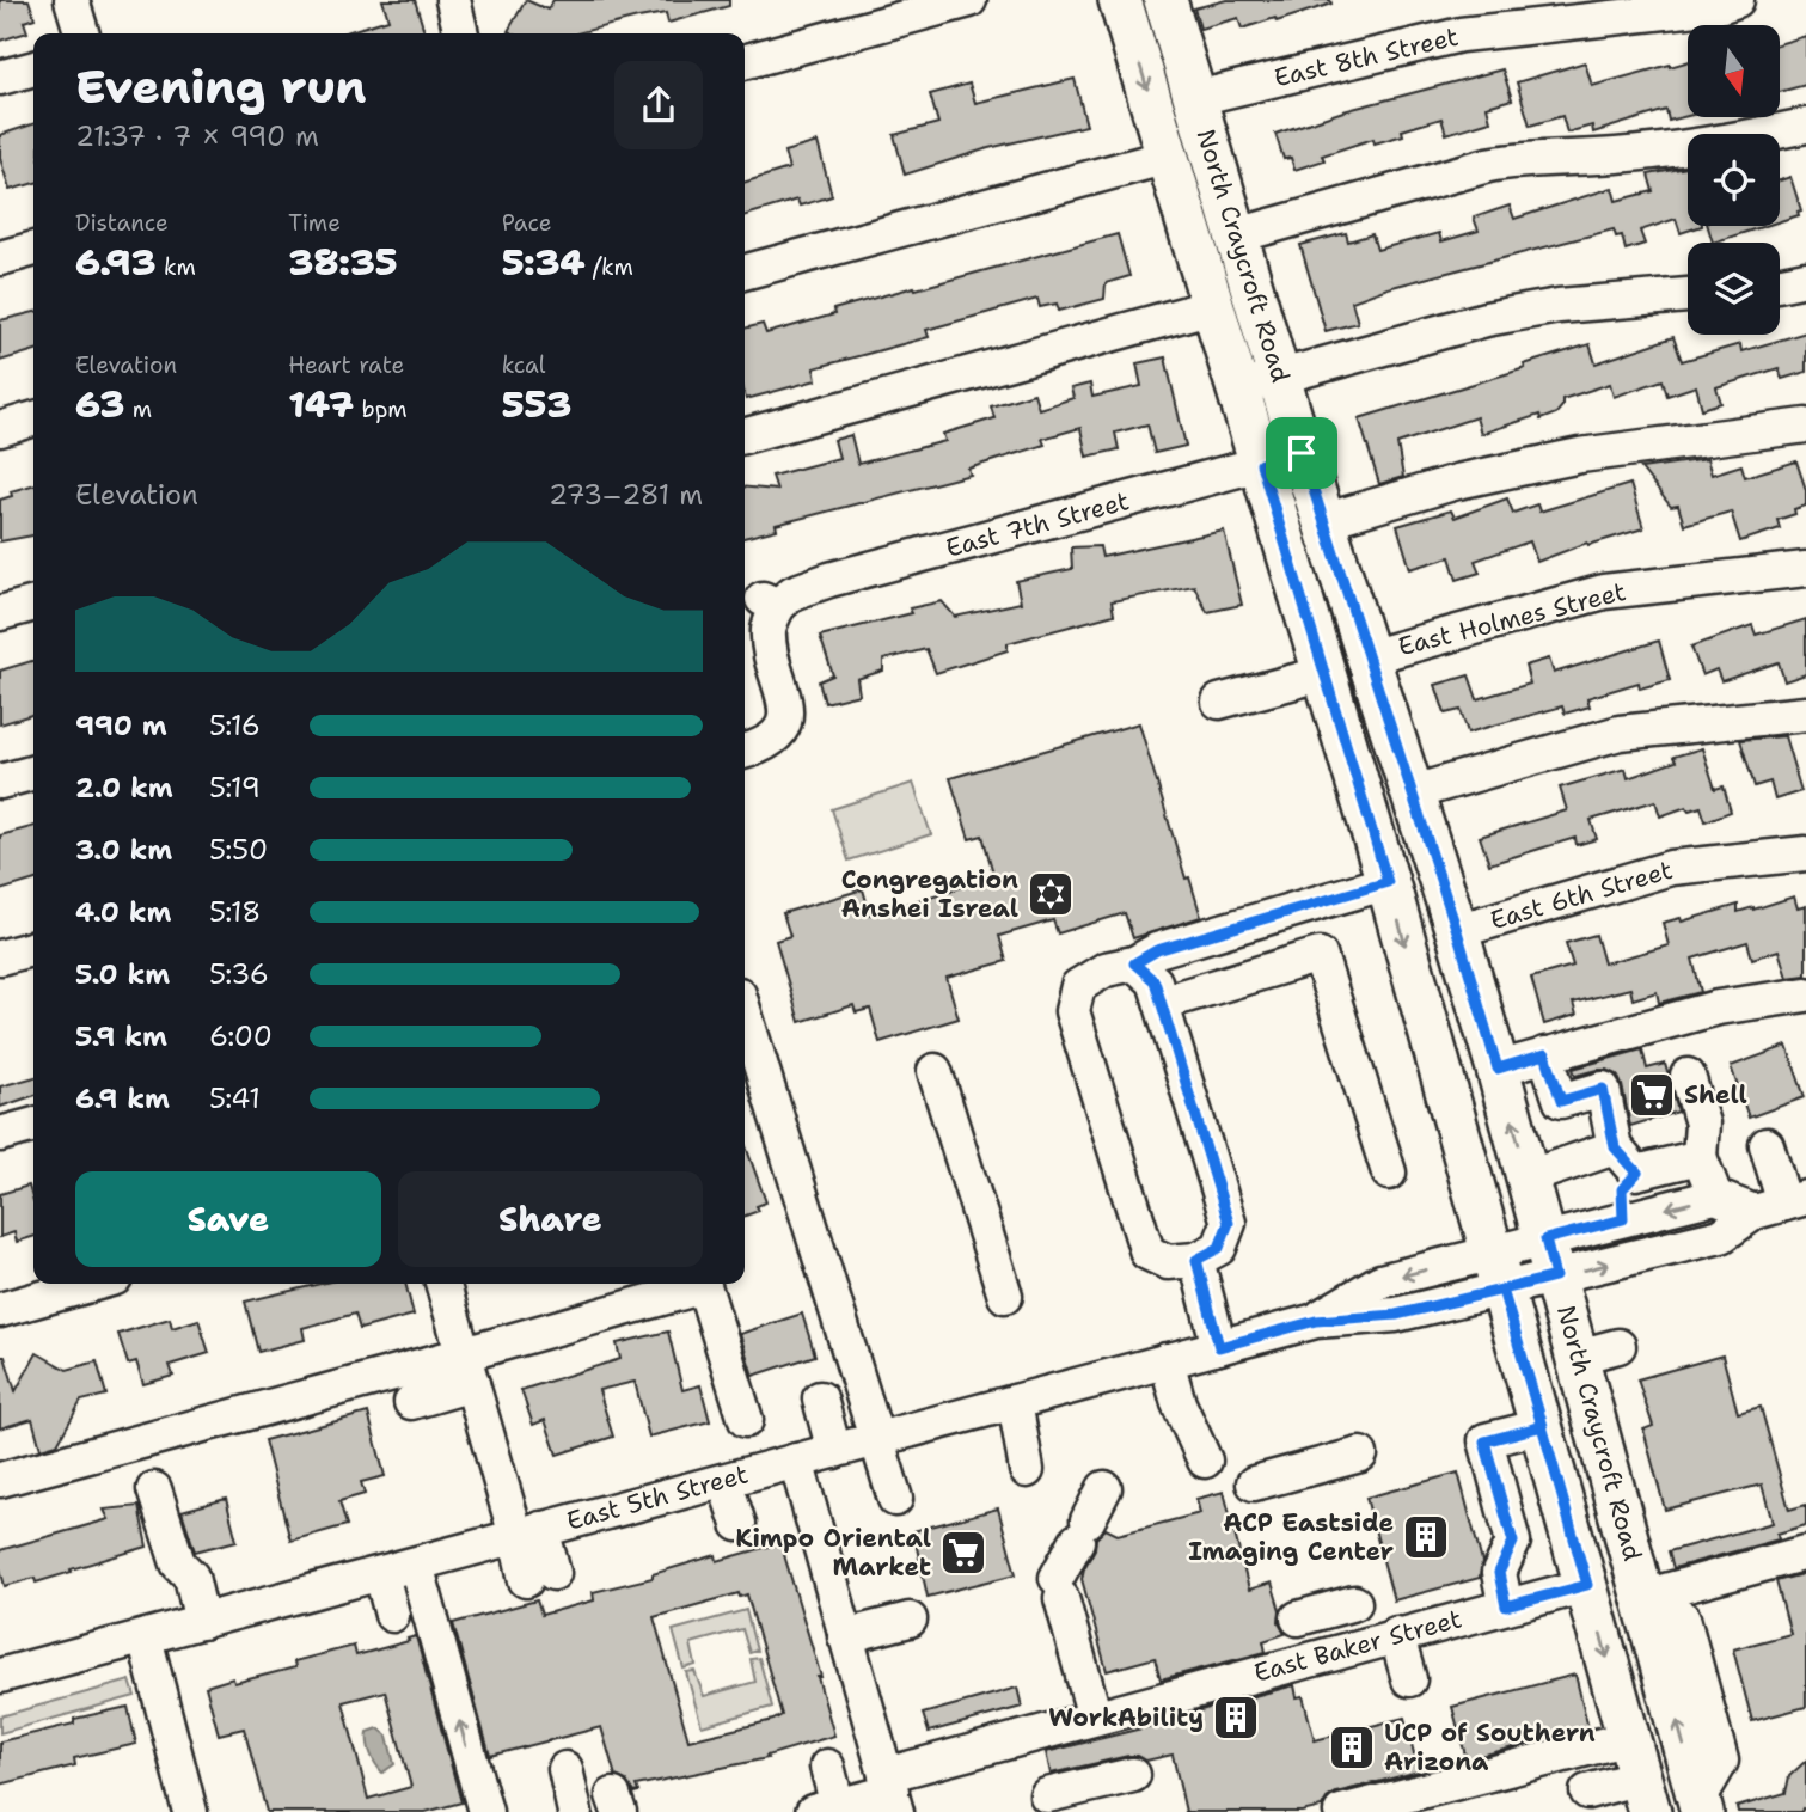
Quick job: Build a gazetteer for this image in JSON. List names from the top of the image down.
{
  "streets": {
    "main road": ["North Craycroft Road"],
    "street": [
      "East 8th Street",
      "East 7th Street",
      "East Holmes Street",
      "East 6th Street",
      "East 5th Street",
      "East Baker Street"
    ]
  },
  "crossings": [
    ["East 8th Street", "North Craycroft Road"],
    ["North Craycroft Road", "East 7th Street"],
    ["North Craycroft Road", "East Holmes Street"],
    ["North Craycroft Road", "East 6th Street"],
    ["North Craycroft Road", "East 5th Street"],
    ["North Craycroft Road", "East Baker Street"]
  ],
  "places": {
    "synagogue": ["Congregation Anshei Isreal"],
    "supermarket": ["Shell", "Kimpo Oriental Market"],
    "building": ["ACP Eastside Imaging Center", "WorkAbility", "UCP of Southern Arizona"]
  },
  "north": "bottom",
  "page": {
    "heading": ["Evening run", "21:37 · 7 × 990 m"],
    "stats": [
      ["Distance", "6.93 km"],
      ["Time", "38:35"],
      ["Pace", "5:34 /km"],
      ["Elevation", "63 m"],
      ["Heart rate", "147 bpm"],
      ["kcal", "553"]
    ],
    "chart": ["Elevation", "273–281 m"],
    "list": [
      {
        "name": "990 m",
        "note": "5:16"
      },
      {
        "name": "2.0 km",
        "note": "5:19"
      },
      {
        "name": "3.0 km",
        "note": "5:50"
      },
      {
        "name": "4.0 km",
        "note": "5:18"
      },
      {
        "name": "5.0 km",
        "note": "5:36"
      },
      {
        "name": "5.9 km",
        "note": "6:00"
      },
      {
        "name": "6.9 km",
        "note": "5:41"
      }
    ],
    "buttons": ["Save", "Share"]
  }
}
